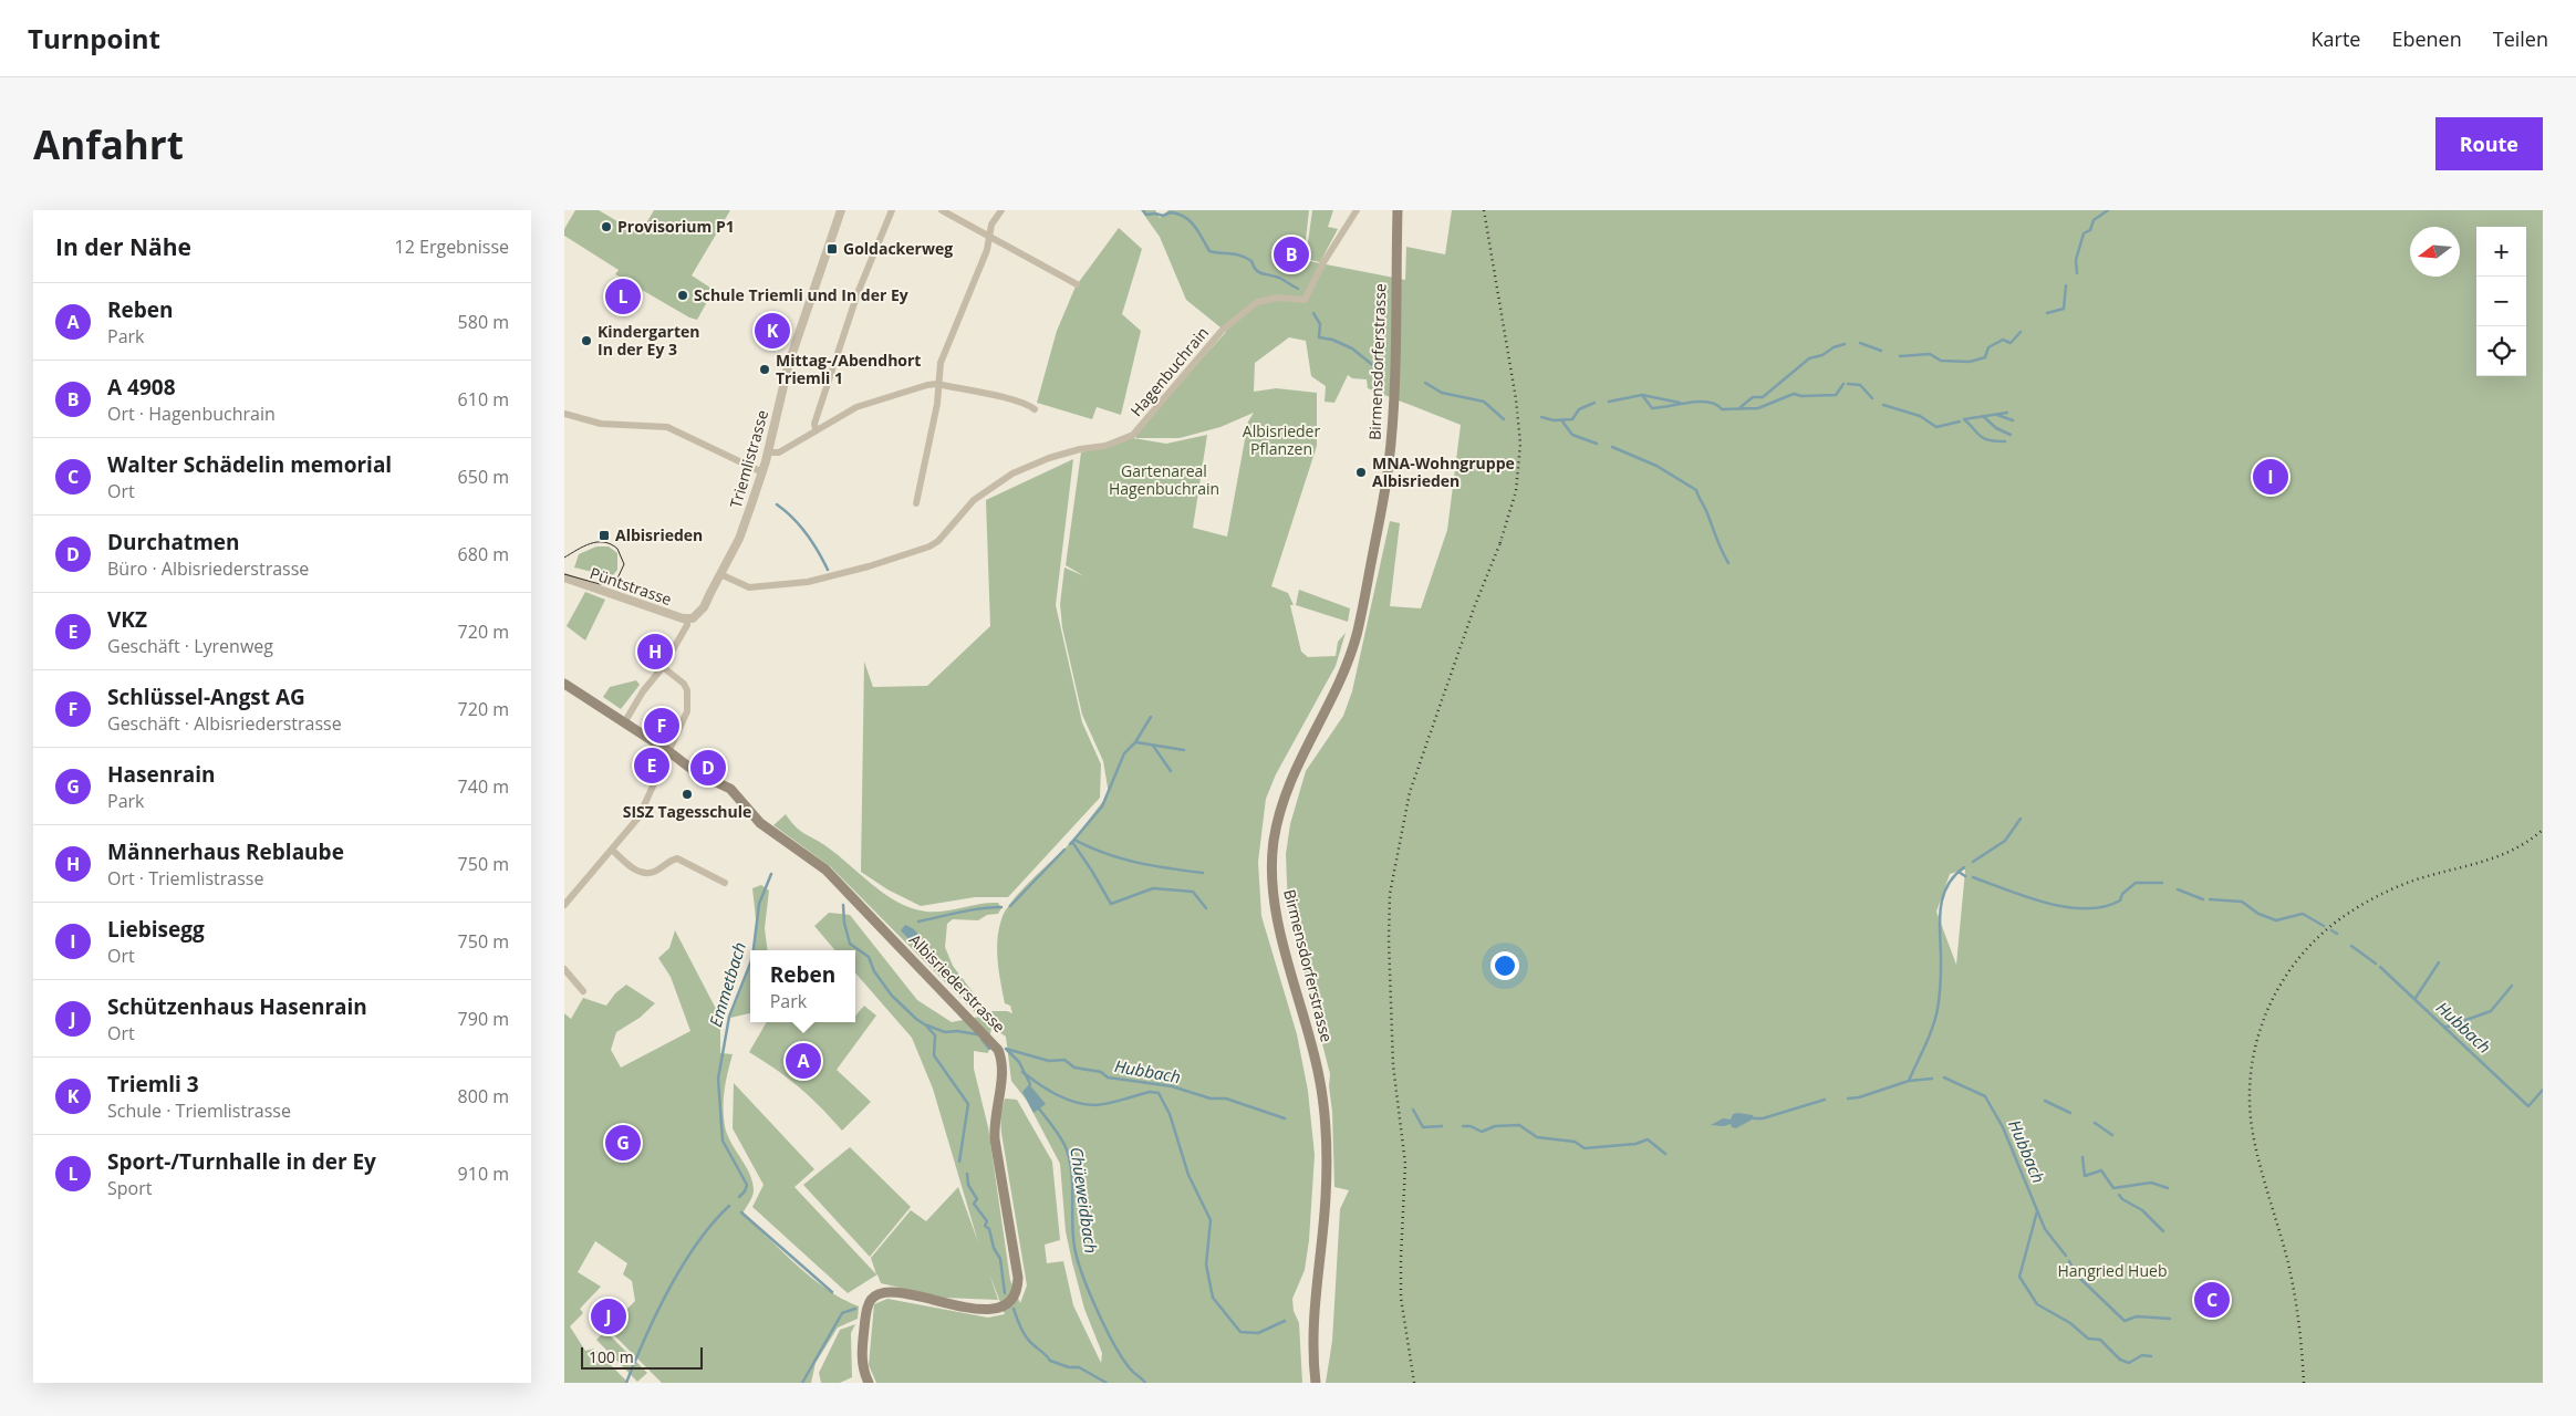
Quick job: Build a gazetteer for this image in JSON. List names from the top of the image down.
{
  "streets": {
    "main road": ["Birmensdorferstrasse", "Albisriederstrasse"],
    "street": ["Hagenbuchrain", "Triemlistrasse", "Püntstrasse"]
  },
  "crossings": [
    ["Hagenbuchrain", "Triemlistrasse"],
    ["Triemlistrasse", "Püntstrasse"],
    ["Triemlistrasse", "Albisriederstrasse"]
  ],
  "water": ["Emmetbach", "Hubbach", "Chüeweidbach"],
  "parks": ["Albisrieder Pflanzen", "Gartenareal Hagenbuchrain", "Hangried Hueb"],
  "places": {
    "other": [
      "Provisorium P1",
      "Schule Triemli und In der Ey",
      "Kindergarten In der Ey 3",
      "Mittag-/Abendhort Triemli 1",
      "MNA-Wohngruppe Albisrieden",
      "SISZ Tagesschule"
    ],
    "transit": ["Goldackerweg", "Albisrieden"]
  },
  "scale_bar": "100 m",
  "north": "left",
  "page": {
    "header": "Turnpoint",
    "nav": ["Karte", "Ebenen", "Teilen"],
    "buttons": "Route",
    "title": "Anfahrt",
    "heading": ["In der Nähe", "12 Ergebnisse"],
    "map_buttons": ["+", "−"],
    "pins": [
      "B",
      "L",
      "K",
      "I",
      "H",
      "F",
      "E",
      "D",
      "A",
      "G",
      "C",
      "J"
    ],
    "list": [
      {
        "mark": "A",
        "name": "Reben",
        "note": "Park",
        "value": "580 m"
      },
      {
        "mark": "B",
        "name": "A 4908",
        "note": "Ort · Hagenbuchrain",
        "value": "610 m"
      },
      {
        "mark": "C",
        "name": "Walter Schädelin memorial",
        "note": "Ort",
        "value": "650 m"
      },
      {
        "mark": "D",
        "name": "Durchatmen",
        "note": "Büro · Albisriederstrasse",
        "value": "680 m"
      },
      {
        "mark": "E",
        "name": "VKZ",
        "note": "Geschäft · Lyrenweg",
        "value": "720 m"
      },
      {
        "mark": "F",
        "name": "Schlüssel-Angst AG",
        "note": "Geschäft · Albisriederstrasse",
        "value": "720 m"
      },
      {
        "mark": "G",
        "name": "Hasenrain",
        "note": "Park",
        "value": "740 m"
      },
      {
        "mark": "H",
        "name": "Männerhaus Reblaube",
        "note": "Ort · Triemlistrasse",
        "value": "750 m"
      },
      {
        "mark": "I",
        "name": "Liebisegg",
        "note": "Ort",
        "value": "750 m"
      },
      {
        "mark": "J",
        "name": "Schützenhaus Hasenrain",
        "note": "Ort",
        "value": "790 m"
      },
      {
        "mark": "K",
        "name": "Triemli 3",
        "note": "Schule · Triemlistrasse",
        "value": "800 m"
      },
      {
        "mark": "L",
        "name": "Sport-/Turnhalle in der Ey",
        "note": "Sport",
        "value": "910 m"
      }
    ],
    "popup": ["Reben", "Park"],
    "scale": "100 m"
  }
}
